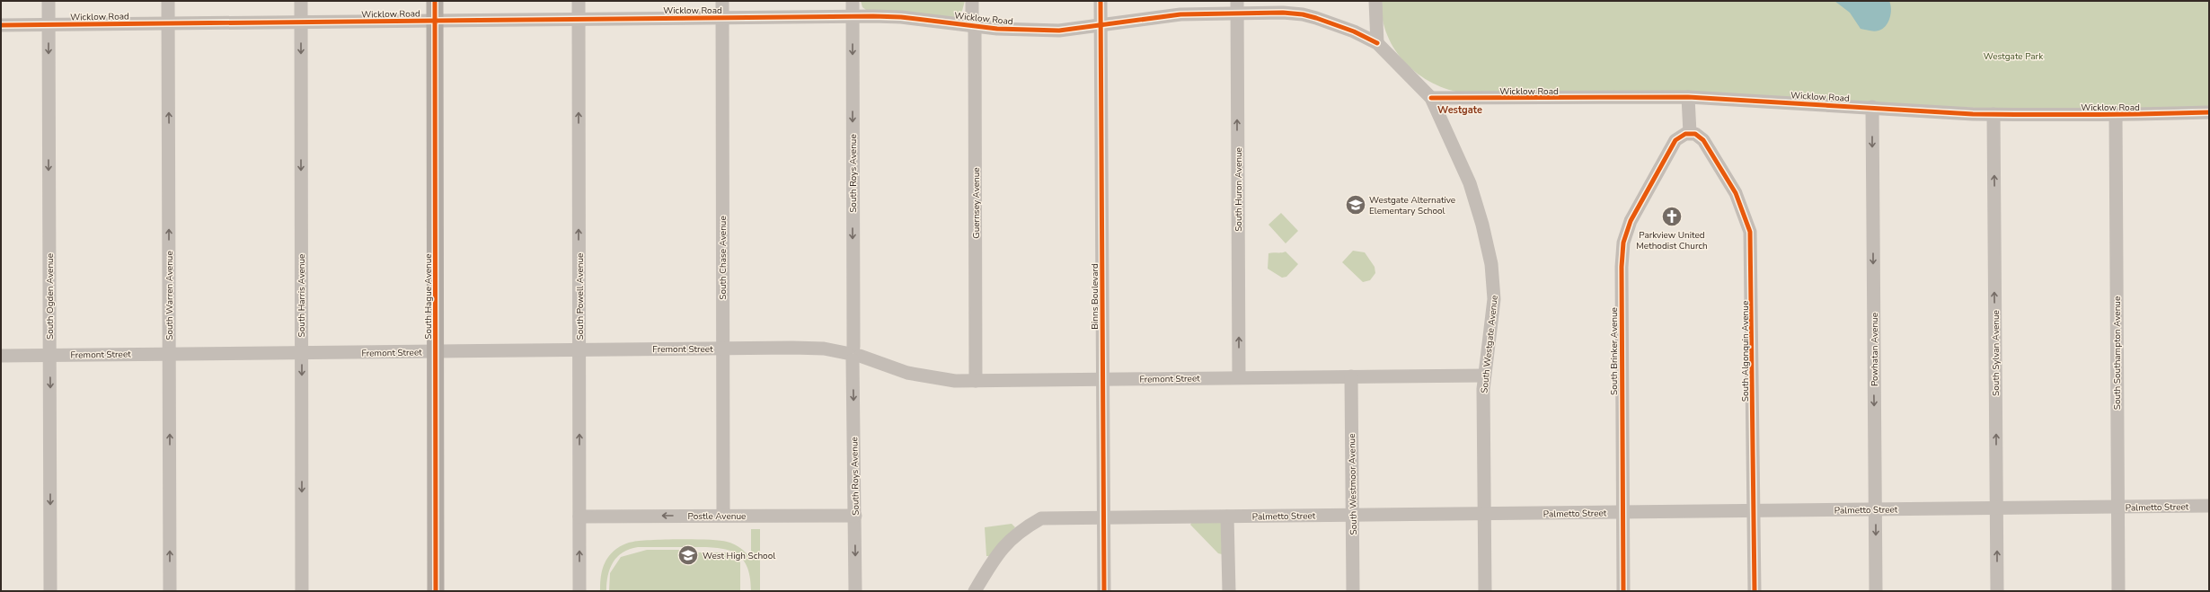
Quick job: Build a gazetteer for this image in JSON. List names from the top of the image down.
{
  "streets": {
    "main road": ["South Hague Avenue"],
    "street": [
      "Wicklow Road",
      "South Roys Avenue",
      "South Huron Avenue",
      "Guernsey Avenue",
      "South Chase Avenue",
      "South Warren Avenue",
      "South Harris Avenue",
      "South Ogden Avenue",
      "South Powell Avenue",
      "Binns Boulevard",
      "South Westgate Avenue",
      "Fremont Street",
      "Powhatan Avenue",
      "South Brinker Avenue",
      "South Algonquin Avenue",
      "South Sylvan Avenue",
      "South Southampton Avenue",
      "South Westmoor Avenue",
      "Palmetto Street",
      "Postle Avenue"
    ]
  },
  "crossings": [
    ["Wicklow Road", "South Roys Avenue"],
    ["Wicklow Road", "South Huron Avenue"],
    ["Wicklow Road", "Guernsey Avenue"],
    ["Wicklow Road", "South Chase Avenue"],
    ["Wicklow Road", "South Warren Avenue"],
    ["Wicklow Road", "South Harris Avenue"],
    ["Wicklow Road", "South Ogden Avenue"],
    ["Wicklow Road", "South Hague Avenue"],
    ["Wicklow Road", "South Powell Avenue"],
    ["Wicklow Road", "Binns Boulevard"],
    ["Wicklow Road", "South Westgate Avenue"],
    ["Wicklow Road", "Powhatan Avenue"],
    ["Wicklow Road", "South Sylvan Avenue"],
    ["Wicklow Road", "South Southampton Avenue"],
    ["South Roys Avenue", "Fremont Street"],
    ["South Roys Avenue", "Postle Avenue"],
    ["South Huron Avenue", "Fremont Street"],
    ["Guernsey Avenue", "Fremont Street"],
    ["South Chase Avenue", "Fremont Street"],
    ["South Chase Avenue", "Postle Avenue"],
    ["South Warren Avenue", "Fremont Street"],
    ["South Harris Avenue", "Fremont Street"],
    ["South Ogden Avenue", "Fremont Street"],
    ["South Hague Avenue", "Fremont Street"],
    ["South Powell Avenue", "Fremont Street"],
    ["South Powell Avenue", "Postle Avenue"],
    ["Binns Boulevard", "Fremont Street"],
    ["Binns Boulevard", "Palmetto Street"],
    ["South Westgate Avenue", "Fremont Street"],
    ["South Westgate Avenue", "Palmetto Street"],
    ["Fremont Street", "South Westmoor Avenue"],
    ["Powhatan Avenue", "Palmetto Street"],
    ["South Brinker Avenue", "South Algonquin Avenue"],
    ["South Brinker Avenue", "Palmetto Street"],
    ["South Algonquin Avenue", "Palmetto Street"],
    ["South Sylvan Avenue", "Palmetto Street"],
    ["South Southampton Avenue", "Palmetto Street"],
    ["South Westmoor Avenue", "Palmetto Street"]
  ],
  "one_way": [
    "South Roys Avenue",
    "South Huron Avenue",
    "South Warren Avenue",
    "South Harris Avenue",
    "South Ogden Avenue",
    "South Powell Avenue",
    "Powhatan Avenue",
    "South Sylvan Avenue",
    "Postle Avenue"
  ],
  "districts": ["Westgate"],
  "parks": ["Westgate Park"],
  "places": {
    "school or university": ["Westgate Alternative Elementary School", "West High School"],
    "church": ["Parkview United Methodist Church"]
  }
}
